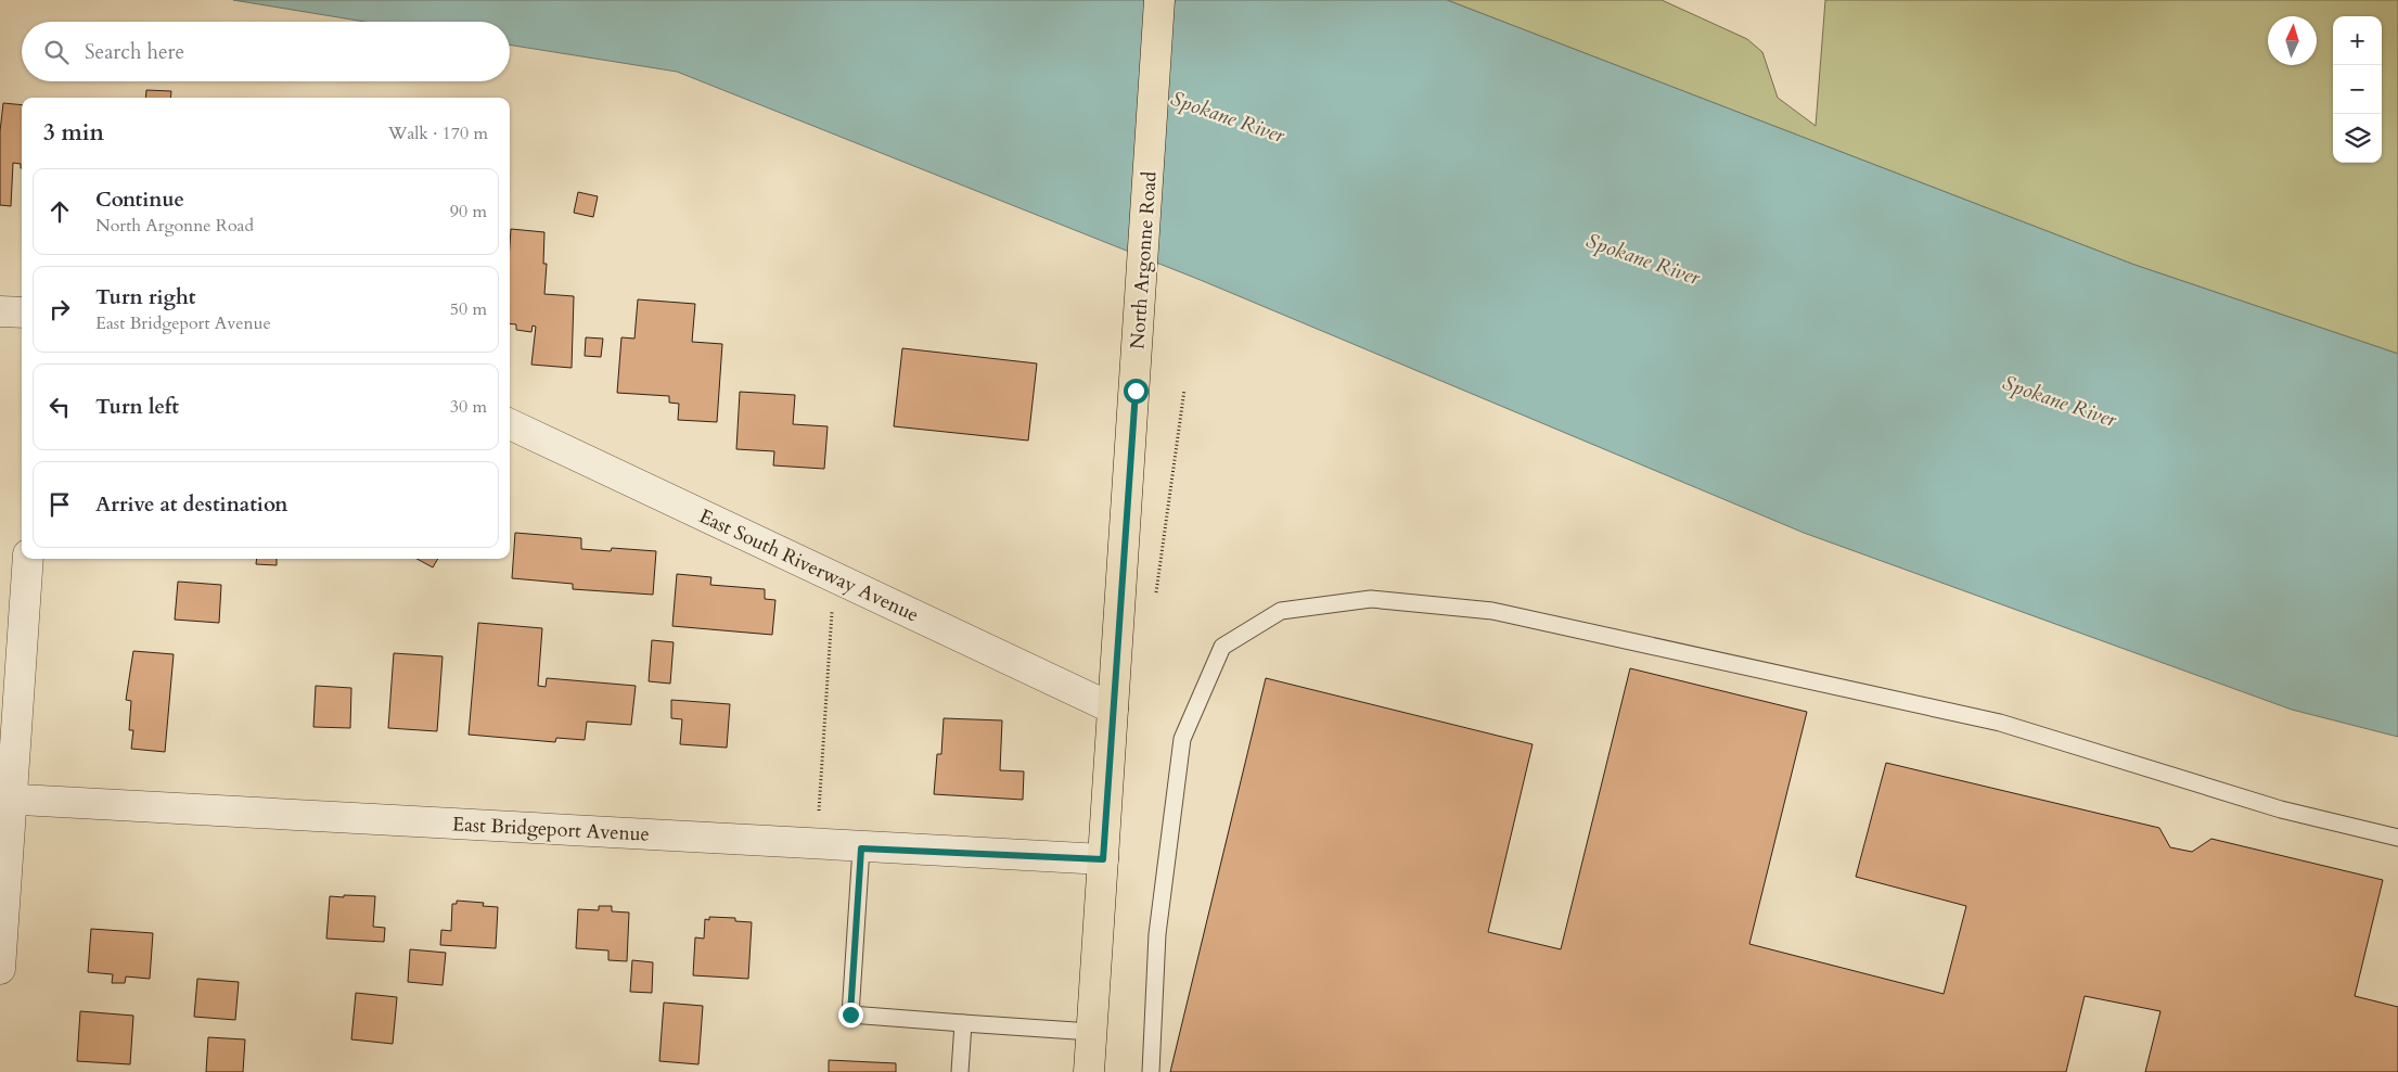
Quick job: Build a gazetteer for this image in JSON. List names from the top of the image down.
{
  "streets": {
    "main road": ["North Argonne Road"],
    "street": ["East South Riverway Avenue", "East Bridgeport Avenue"]
  },
  "crossings": [
    ["North Argonne Road", "East South Riverway Avenue"],
    ["North Argonne Road", "East Bridgeport Avenue"]
  ],
  "water": ["Spokane River"],
  "north": "top",
  "page": {
    "map_buttons": ["+", "−"],
    "search": "Search here",
    "heading": ["3 min", "Walk · 170 m"],
    "list": [
      ["Continue", "North Argonne Road", "90 m"],
      ["Turn right", "East Bridgeport Avenue", "50 m"],
      ["Turn left", "30 m"],
      "Arrive at destination"
    ]
  }
}
